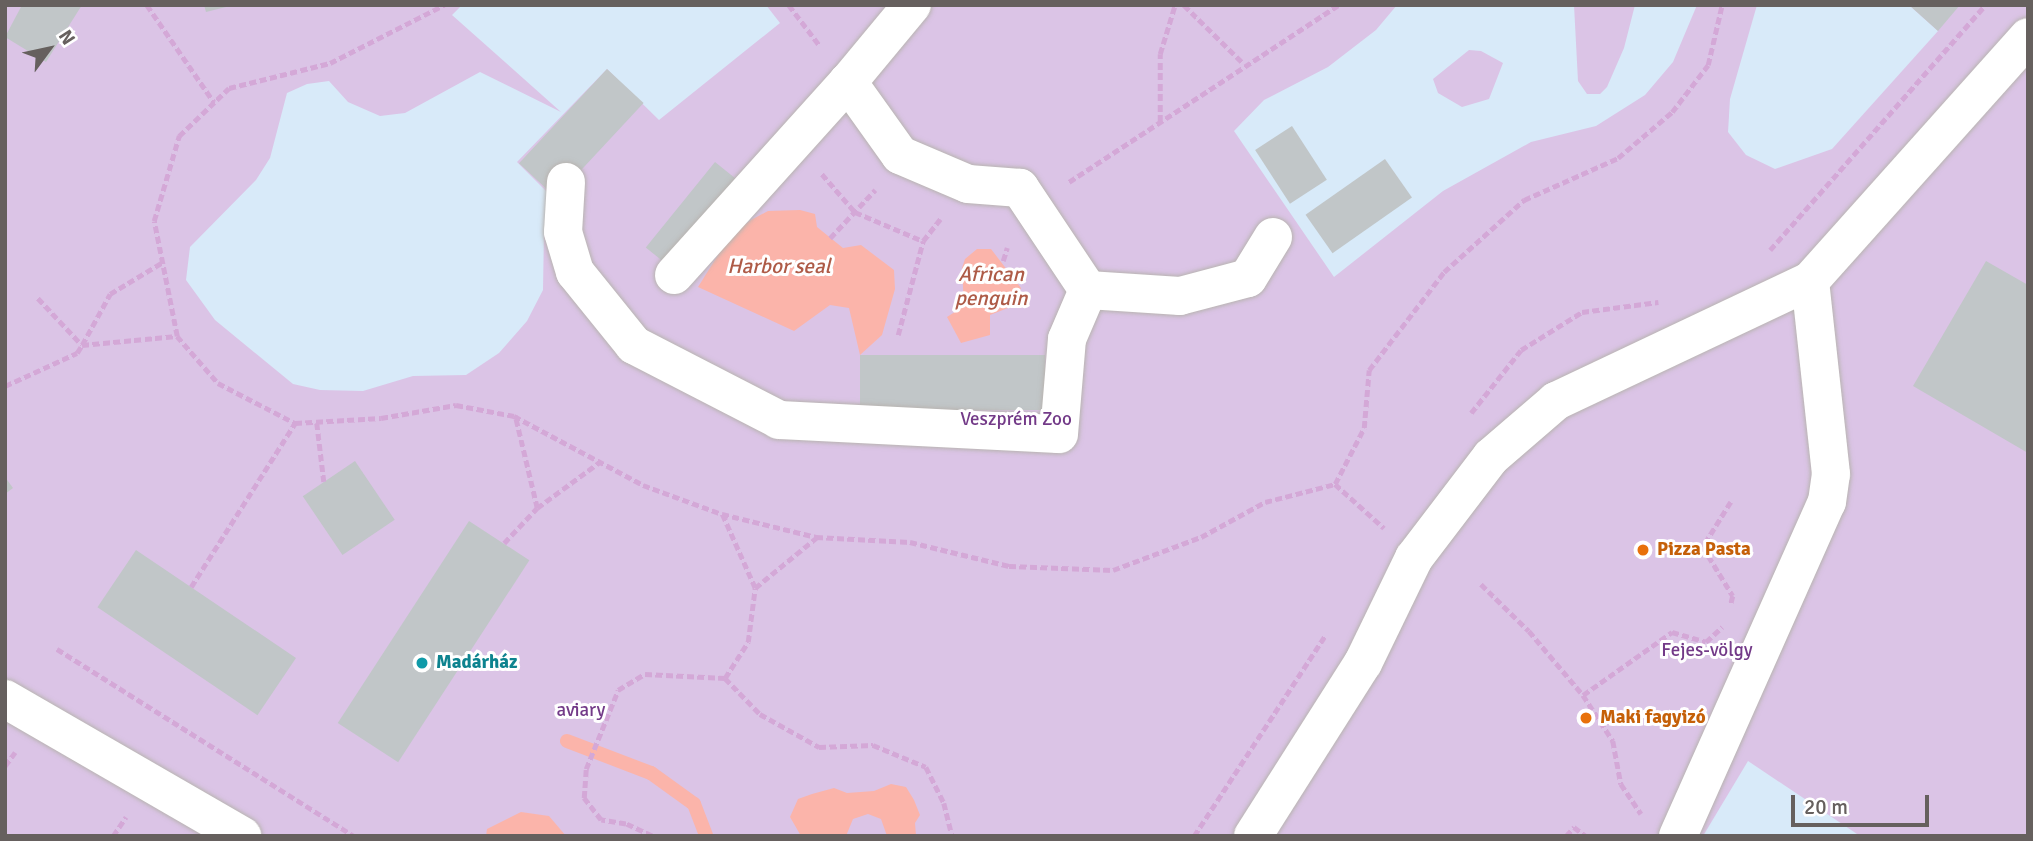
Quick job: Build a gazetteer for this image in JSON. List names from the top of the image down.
{
  "water": ["Harbor seal", "African penguin"],
  "parks": ["Veszprém Zoo", "Fejes-völgy", "aviary"],
  "places": ["Pizza Pasta", "Madárház", "Maki fagyizó"],
  "scale_bar": "20 m",
  "north": "top right"
}
